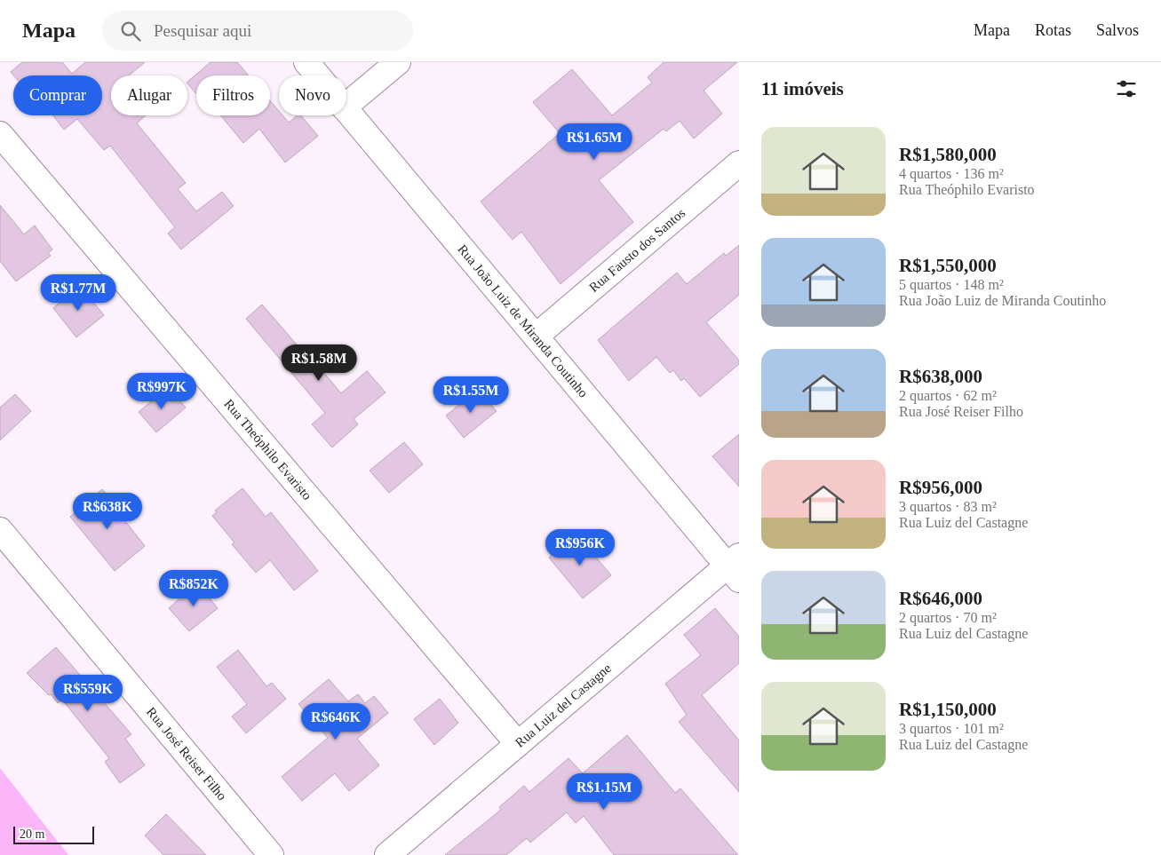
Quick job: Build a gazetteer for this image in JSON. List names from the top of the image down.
{
  "streets": {
    "street": [
      "Rua Fausto dos Santos",
      "Rua João Luiz de Miranda Coutinho",
      "Rua Theóphilo Evaristo",
      "Rua Luiz del Castagne",
      "Rua José Reiser Filho"
    ]
  },
  "crossings": [
    ["Rua Fausto dos Santos", "Rua João Luiz de Miranda Coutinho"],
    ["Rua João Luiz de Miranda Coutinho", "Rua Luiz del Castagne"],
    ["Rua Theóphilo Evaristo", "Rua Luiz del Castagne"]
  ],
  "scale_bar": "20 m",
  "page": {
    "header": "Mapa",
    "search": "Pesquisar aqui",
    "nav": ["Mapa", "Rotas", "Salvos"],
    "heading": "11 imóveis",
    "chip": [
      "Comprar",
      "Alugar",
      "Filtros",
      "Novo"
    ],
    "list": [
      {
        "name": "R$1,580,000",
        "note": "4 quartos · 136 m² · Rua Theóphilo Evaristo"
      },
      {
        "name": "R$1,550,000",
        "note": "5 quartos · 148 m² · Rua João Luiz de Miranda Coutinho"
      },
      {
        "name": "R$638,000",
        "note": "2 quartos · 62 m² · Rua José Reiser Filho"
      },
      {
        "name": "R$956,000",
        "note": "3 quartos · 83 m² · Rua Luiz del Castagne"
      },
      {
        "name": "R$646,000",
        "note": "2 quartos · 70 m² · Rua Luiz del Castagne"
      },
      {
        "name": "R$1,150,000",
        "note": "3 quartos · 101 m² · Rua Luiz del Castagne"
      }
    ],
    "price": [
      "R$1.65M",
      "R$1.77M",
      "R$1.58M",
      "R$997K",
      "R$1.55M",
      "R$638K",
      "R$956K",
      "R$852K",
      "R$559K",
      "R$646K",
      "R$1.15M"
    ],
    "scale": "20 m"
  }
}
